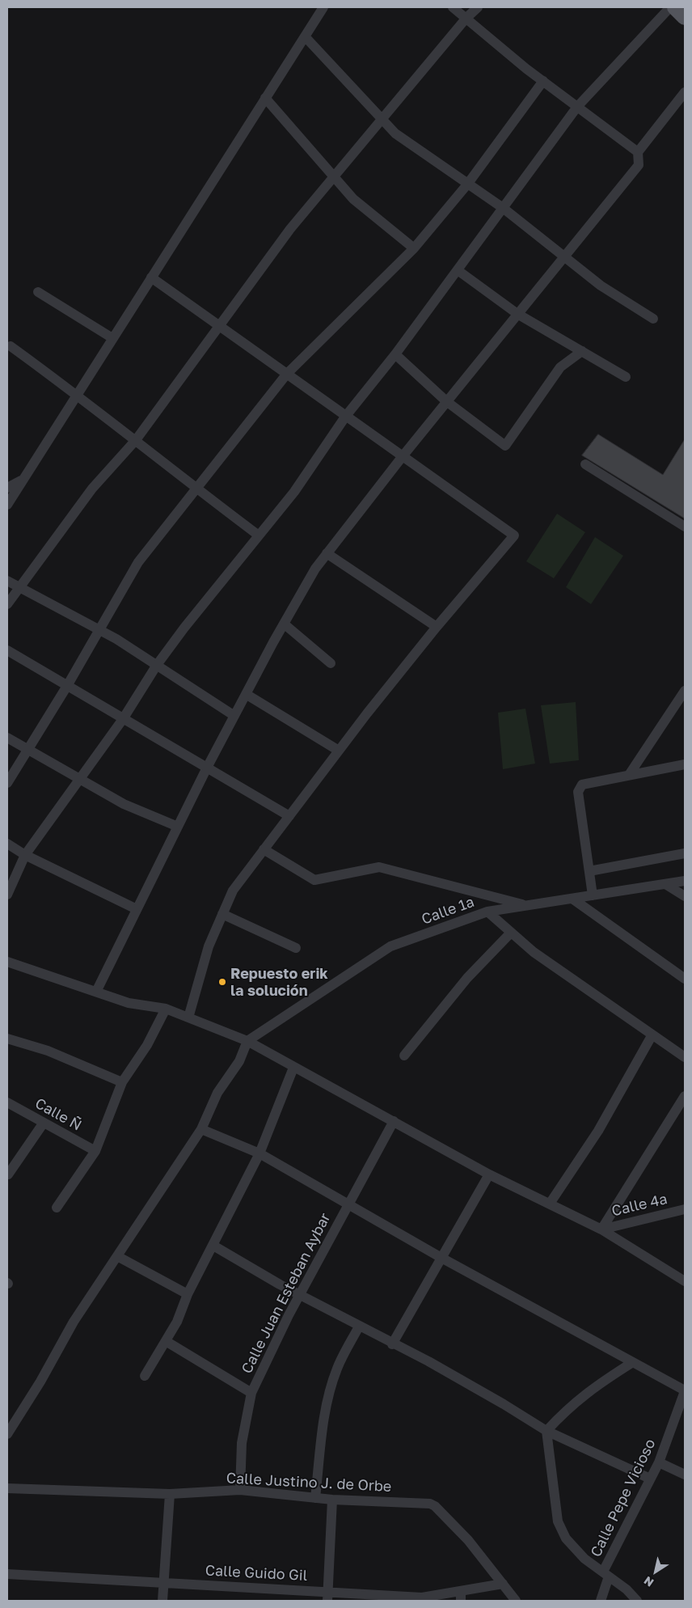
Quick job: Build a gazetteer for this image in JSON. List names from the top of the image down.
{
  "streets": {
    "street": [
      "Calle 1ª",
      "Calle Ñ",
      "Calle 4ª",
      "Calle Juan Esteban Aybar",
      "Calle Justino J. de Orbe",
      "Calle Pepe Vicioso",
      "Calle Guido Gil"
    ]
  },
  "crossings": [
    ["Calle Juan Esteban Aybar", "Calle Justino J. de Orbe"],
    ["Calle Justino J. de Orbe", "Calle Guido Gil"]
  ],
  "places": ["Repuesto erik la solución"],
  "north": "bottom left"
}
